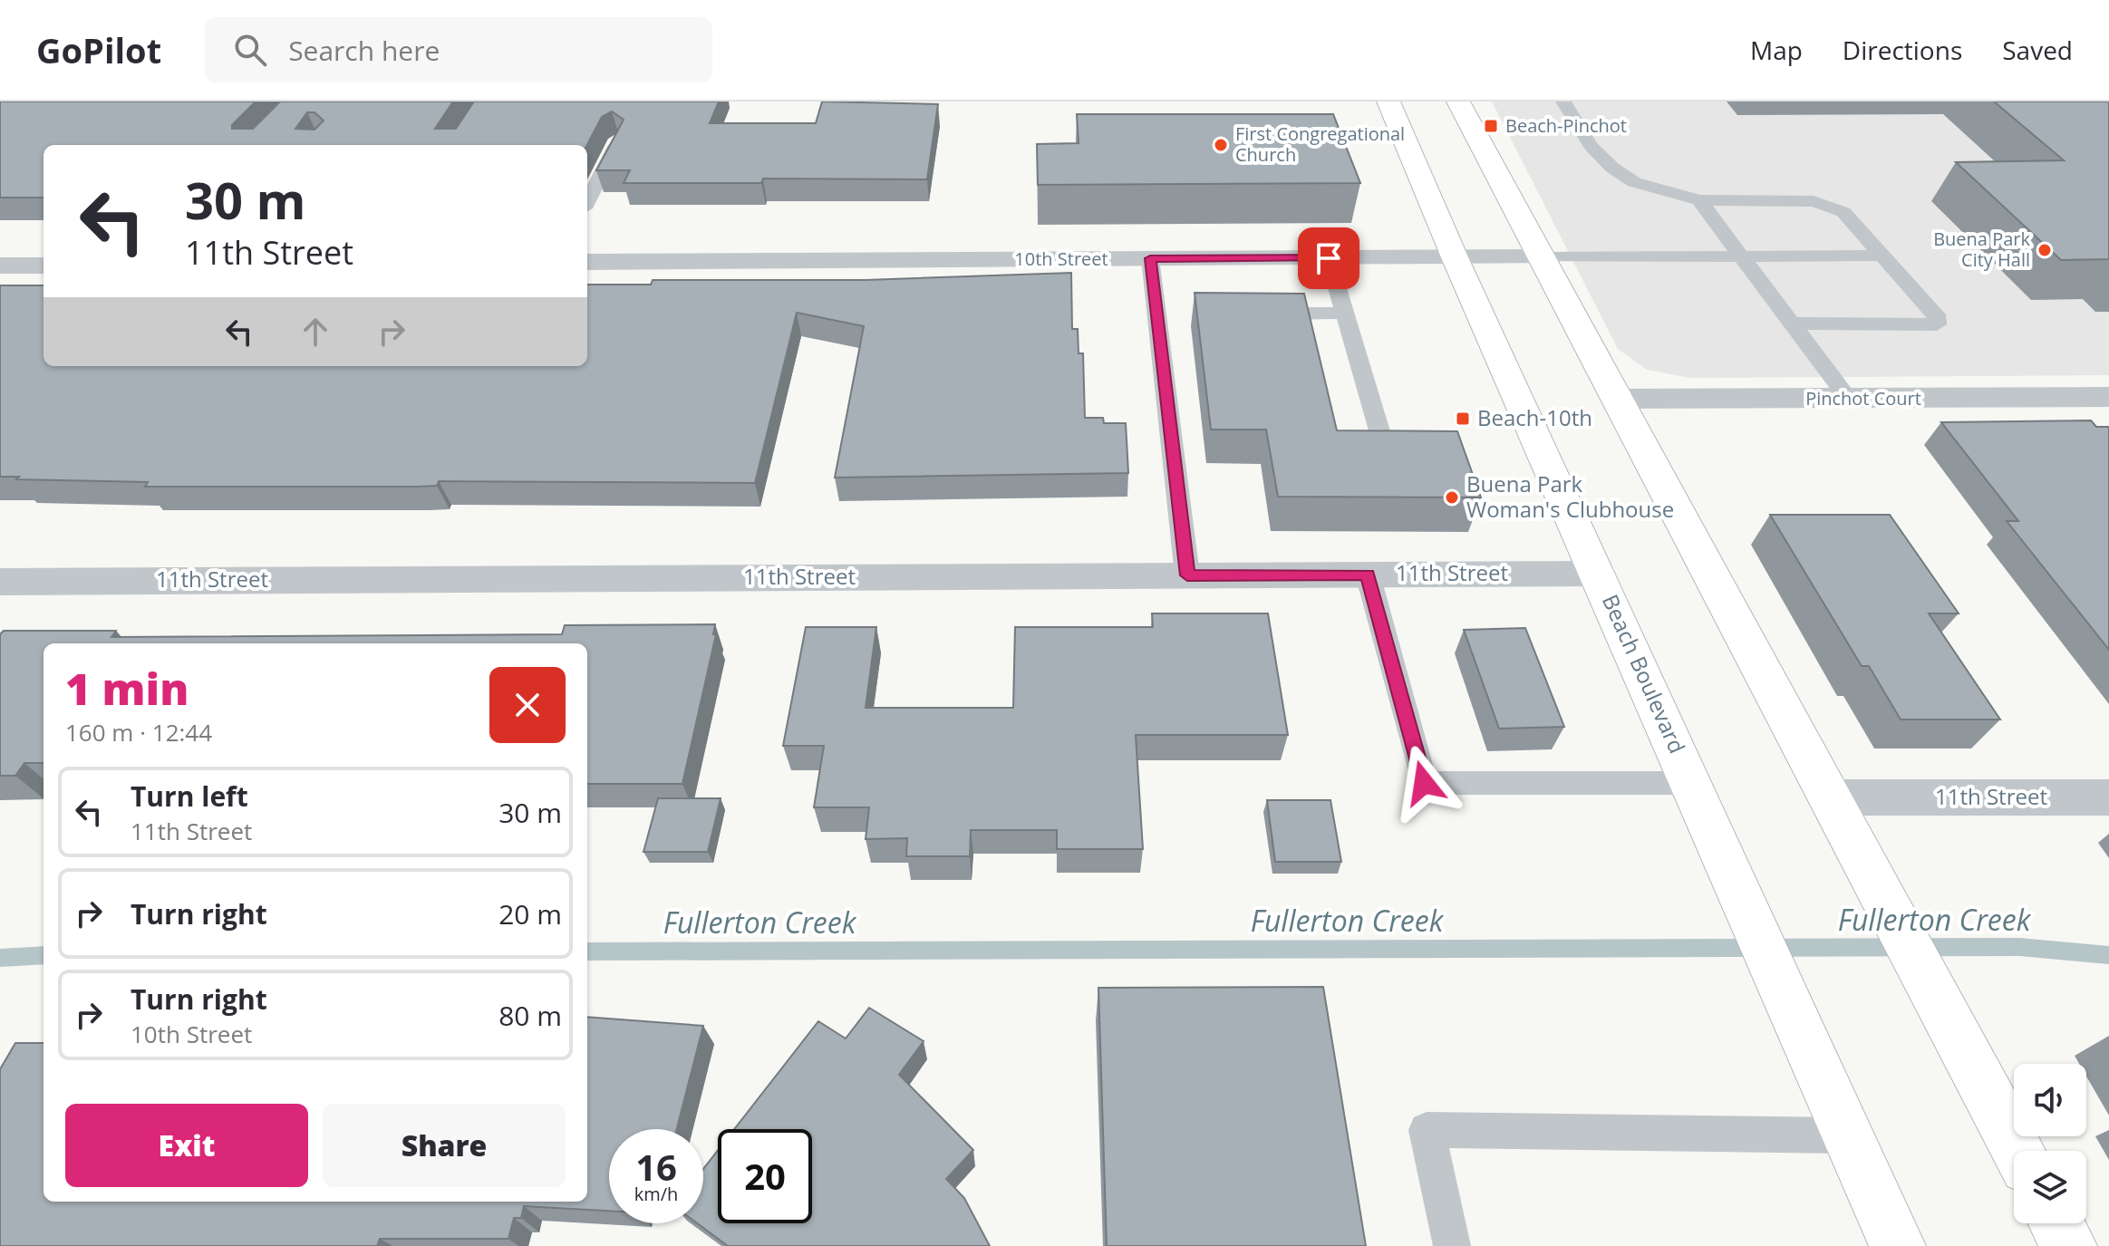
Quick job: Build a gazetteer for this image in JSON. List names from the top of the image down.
{
  "streets": {
    "main road": ["Beach Boulevard"],
    "street": ["10th Street", "Pinchot Court", "11th Street"]
  },
  "crossings": [
    ["10th Street", "Beach Boulevard"],
    ["11th Street", "Beach Boulevard"]
  ],
  "water": ["Fullerton Creek"],
  "places": {
    "transit": ["Beach-Pinchot", "Beach-10th"],
    "other": ["First Congregational Church", "Buena Park City Hall", "Buena Park Woman's Clubhouse"]
  },
  "page": {
    "header": "GoPilot",
    "search": "Search here",
    "nav": ["Map", "Directions", "Saved"],
    "turn": ["30 m", "11th Street"],
    "heading": ["1 min", "160 m · 12:44"],
    "list": [
      {
        "name": "Turn left",
        "note": "11th Street",
        "value": "30 m"
      },
      {
        "name": "Turn right",
        "value": "20 m"
      },
      {
        "name": "Turn right",
        "note": "10th Street",
        "value": "80 m"
      }
    ],
    "buttons": ["Exit", "Share"],
    "speed": "16 km/h",
    "limit": "20"
  }
}
